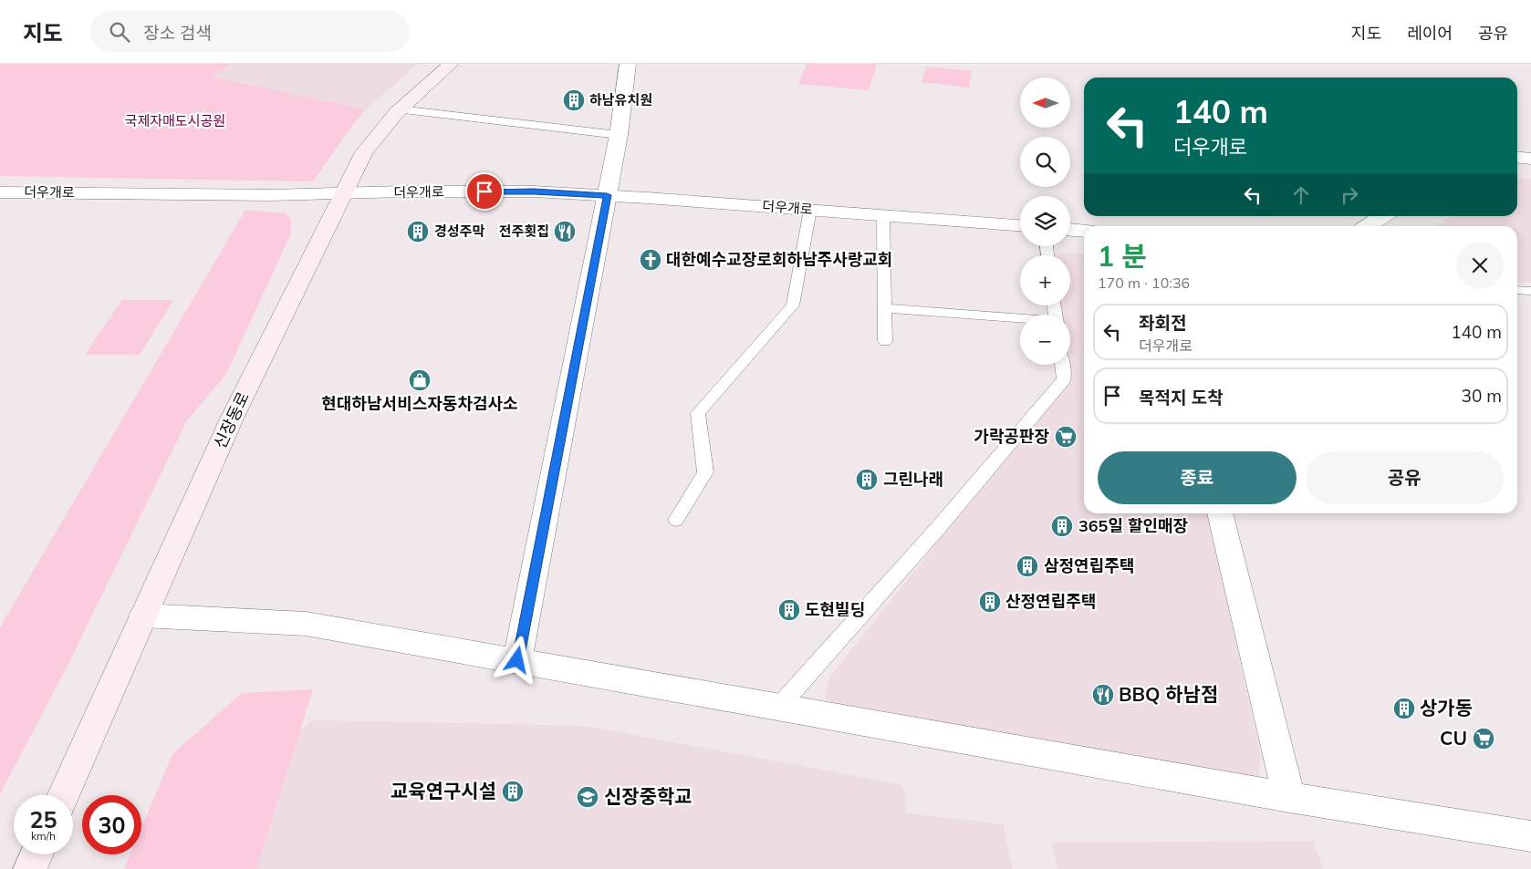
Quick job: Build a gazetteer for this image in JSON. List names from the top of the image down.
{
  "streets": {
    "main road": ["신장동로"],
    "street": ["더우개로"]
  },
  "crossings": [
    ["더우개로", "신장동로"]
  ],
  "parks": ["국제자매도시공원"],
  "places": {
    "building": [
      "하남유치원",
      "경성주막",
      "그린나래",
      "365일 할인매장",
      "삼정연립주택",
      "산정연립주택",
      "도현빌딩",
      "상가동",
      "교육연구시설"
    ],
    "restaurant": ["전주횟집", "BBQ 하남점"],
    "church": ["대한예수교장로회하남주사랑교회"],
    "shop": ["현대하남서비스자동차검사소"],
    "supermarket": ["가락공판장", "CU"],
    "school or university": ["신장중학교"]
  },
  "north": "left",
  "page": {
    "header": "지도",
    "search": "장소 검색",
    "nav": ["지도", "레이어", "공유"],
    "map_buttons": ["+", "−"],
    "turn": ["140 m", "더우개로"],
    "heading": ["1 분", "170 m · 10:36"],
    "list": [
      {
        "name": "좌회전",
        "note": "더우개로",
        "value": "140 m"
      },
      {
        "name": "목적지 도착",
        "value": "30 m"
      }
    ],
    "buttons": ["종료", "공유"],
    "speed": "25 km/h",
    "limit": "30"
  }
}
